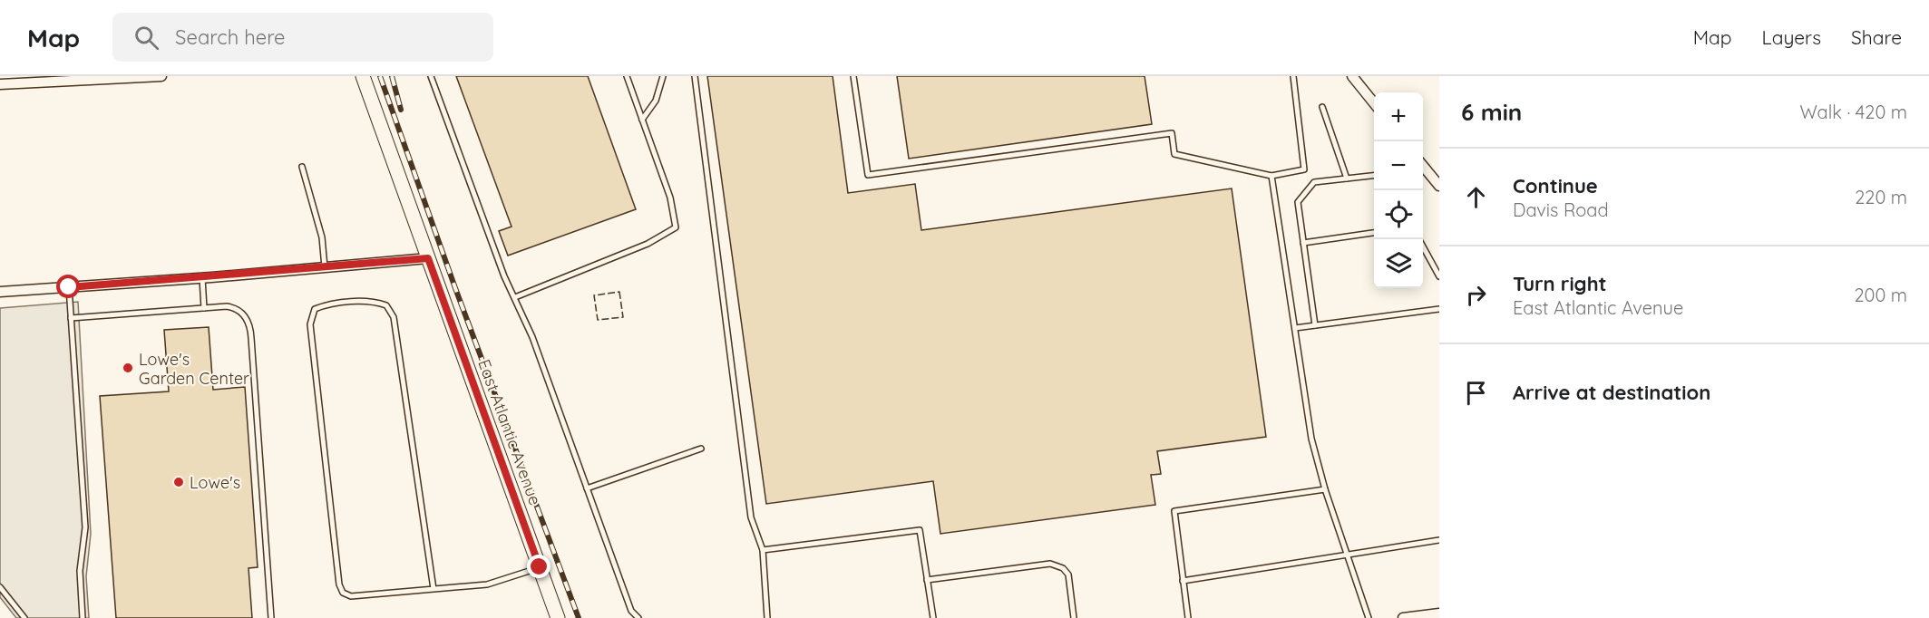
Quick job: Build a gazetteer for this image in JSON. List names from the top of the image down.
{
  "streets": {
    "street": ["East Atlantic Avenue"]
  },
  "places": ["Lowe's Garden Center", "Lowe's"],
  "page": {
    "header": "Map",
    "search": "Search here",
    "nav": ["Map", "Layers", "Share"],
    "heading": ["6 min", "Walk · 420 m"],
    "map_buttons": ["+", "−"],
    "list": [
      ["Continue", "Davis Road", "220 m"],
      ["Turn right", "East Atlantic Avenue", "200 m"],
      "Arrive at destination"
    ]
  }
}
